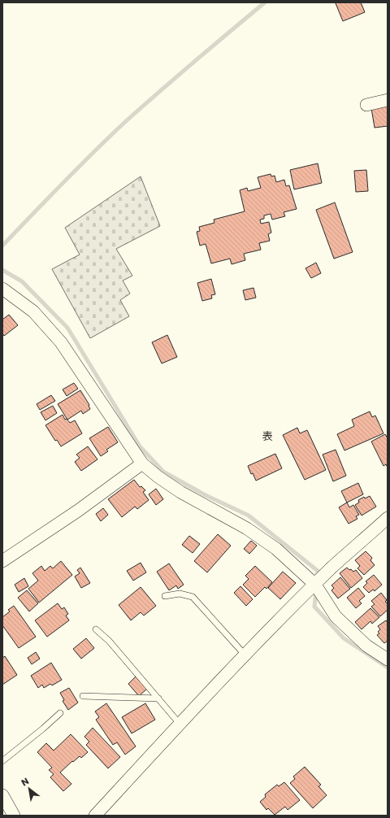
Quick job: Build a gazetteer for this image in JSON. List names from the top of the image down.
{
  "districts": ["表"],
  "north": "top left"
}
